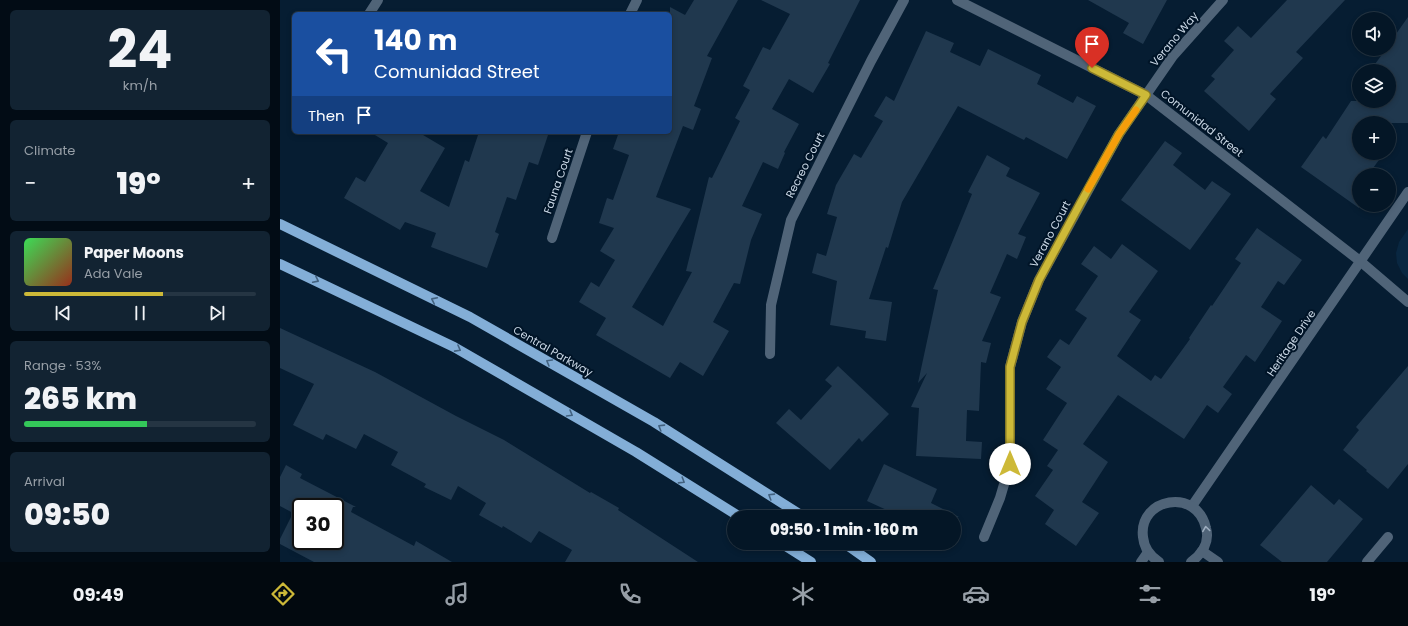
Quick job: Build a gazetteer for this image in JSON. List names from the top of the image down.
{
  "streets": {
    "main road": ["Central Parkway"],
    "street": [
      "Verano Way",
      "Comunidad Street",
      "Recreo Court",
      "Fauna Court",
      "Verano Court",
      "Heritage Drive"
    ]
  },
  "crossings": [
    ["Verano Way", "Comunidad Street"],
    ["Verano Way", "Verano Court"],
    ["Comunidad Street", "Verano Court"],
    ["Comunidad Street", "Heritage Drive"]
  ],
  "page": {
    "tile": [
      ["24", "km/h"],
      "Climate",
      ["Range · 53%", "265 km"],
      ["Arrival", "09:50"]
    ],
    "map_buttons": ["+", "−"],
    "turn": ["140 m", "Comunidad Street"],
    "then": "Then",
    "heat": ["−", "19°", "+"],
    "song": ["Paper Moons", "Ada Vale"],
    "limit": "30",
    "trip": "09:50 · 1 min · 160 m",
    "tabs": ["09:49", "19°"]
  }
}
